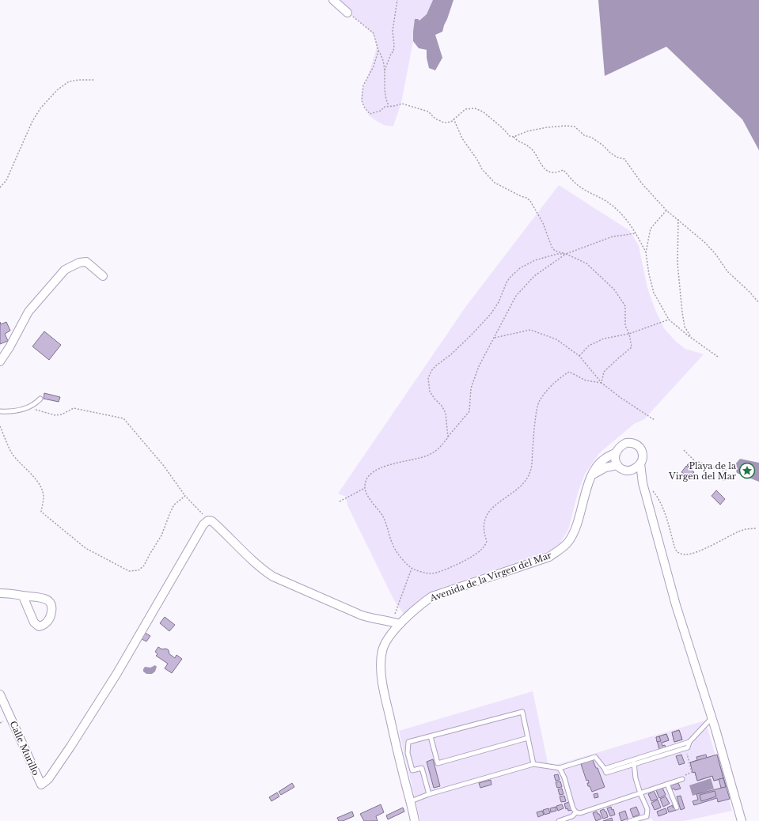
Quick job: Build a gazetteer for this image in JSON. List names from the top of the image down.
{
  "streets": {
    "street": ["Avenida de la Virgen del Mar", "Calle Murillo"]
  },
  "places": {
    "place": ["Playa de la Virgen del Mar"]
  }
}
